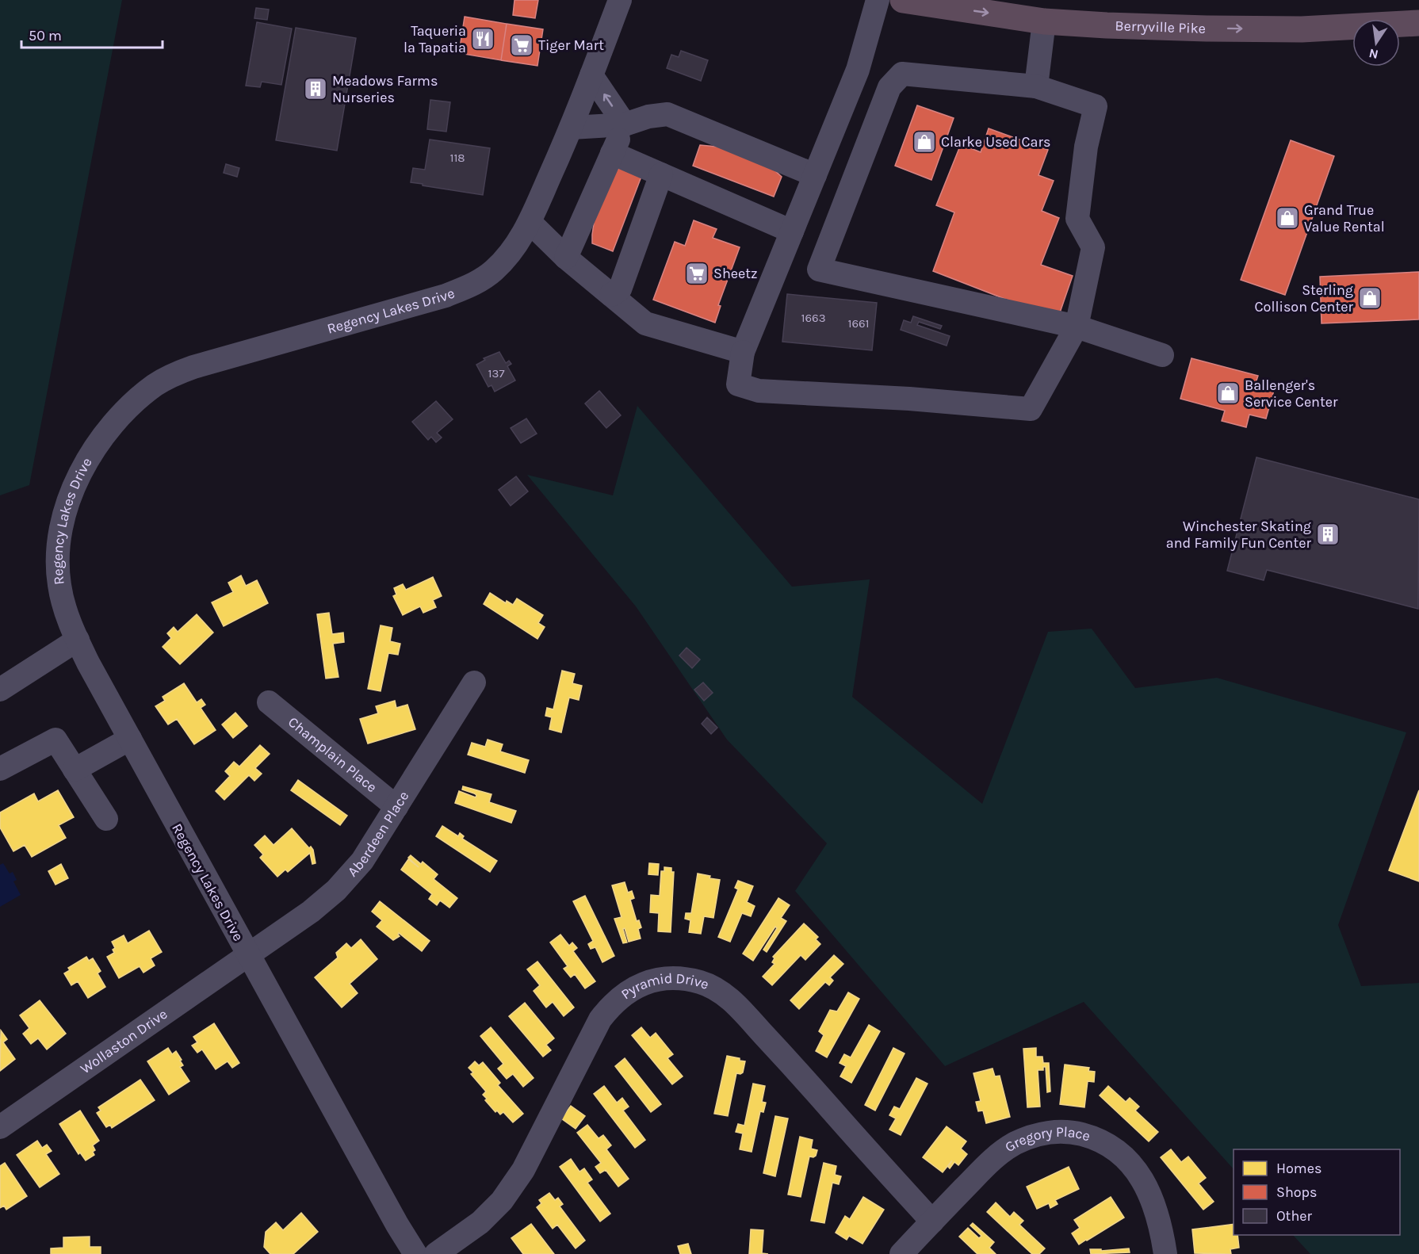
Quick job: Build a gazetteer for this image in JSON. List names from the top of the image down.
{
  "streets": {
    "highway": ["Berryville Pike"],
    "street": [
      "Regency Lakes Drive",
      "Champlain Place",
      "Aberdeen Place",
      "Pyramid Drive",
      "Wollaston Drive",
      "Gregory Place"
    ]
  },
  "crossings": [
    ["Regency Lakes Drive", "Aberdeen Place"],
    ["Regency Lakes Drive", "Wollaston Drive"],
    ["Champlain Place", "Aberdeen Place"],
    ["Aberdeen Place", "Wollaston Drive"],
    ["Pyramid Drive", "Gregory Place"]
  ],
  "one_way": ["Berryville Pike"],
  "places": {
    "restaurant": ["Taqueria la Tapatia"],
    "supermarket": ["Tiger Mart", "Sheetz"],
    "building": ["Meadows Farms Nurseries", "Winchester Skating and Family Fun Center"],
    "shop": [
      "Clarke Used Cars",
      "Grand True Value Rental",
      "Sterling Collison Center",
      "Ballenger's Service Center"
    ]
  },
  "house_numbers": [
    "118",
    "1663",
    "1661",
    "137"
  ],
  "legend": ["Homes", "Shops", "Other"],
  "scale_bar": "50 m",
  "north": "bottom"
}
